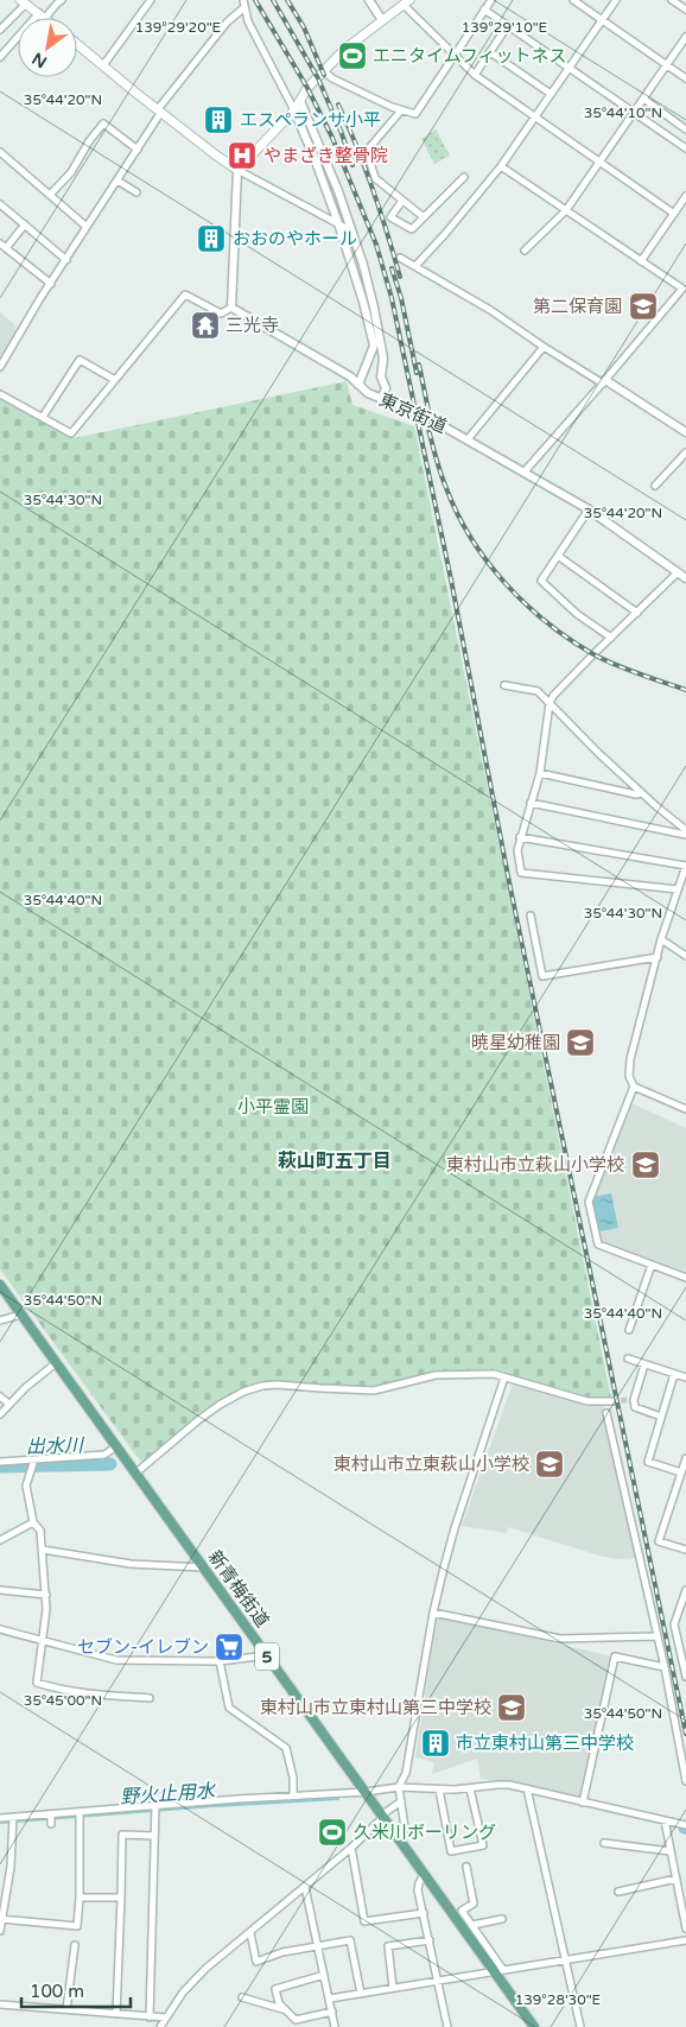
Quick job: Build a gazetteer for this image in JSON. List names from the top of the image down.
{
  "streets": {
    "main road": ["新青梅街道", "5"],
    "street": ["東京街道"]
  },
  "districts": ["萩山町五丁目"],
  "water": ["出水川", "野火止用水"],
  "parks": ["小平霊園"],
  "places": {
    "sports": ["エニタイムフィットネス", "久米川ボーリング"],
    "building": ["エスペランサ小平", "おおのやホール", "市立東村山第三中学校"],
    "hospital": ["やまざき整骨院"],
    "school or university": [
      "第二保育園",
      "暁星幼稚園",
      "東村山市立萩山小学校",
      "東村山市立東萩山小学校",
      "東村山市立東村山第三中学校"
    ],
    "temple": ["三光寺"],
    "supermarket": ["セブン-イレブン"]
  },
  "scale_bar": "100 m",
  "north": "bottom left",
  "coordinates": [
    "139°29'20\"E",
    "139°29'10\"E",
    "35°44'20\"N",
    "35°44'10\"N",
    "35°44'30\"N",
    "35°44'40\"N",
    "35°44'50\"N",
    "35°45'00\"N",
    "139°28'30\"E"
  ]
}
